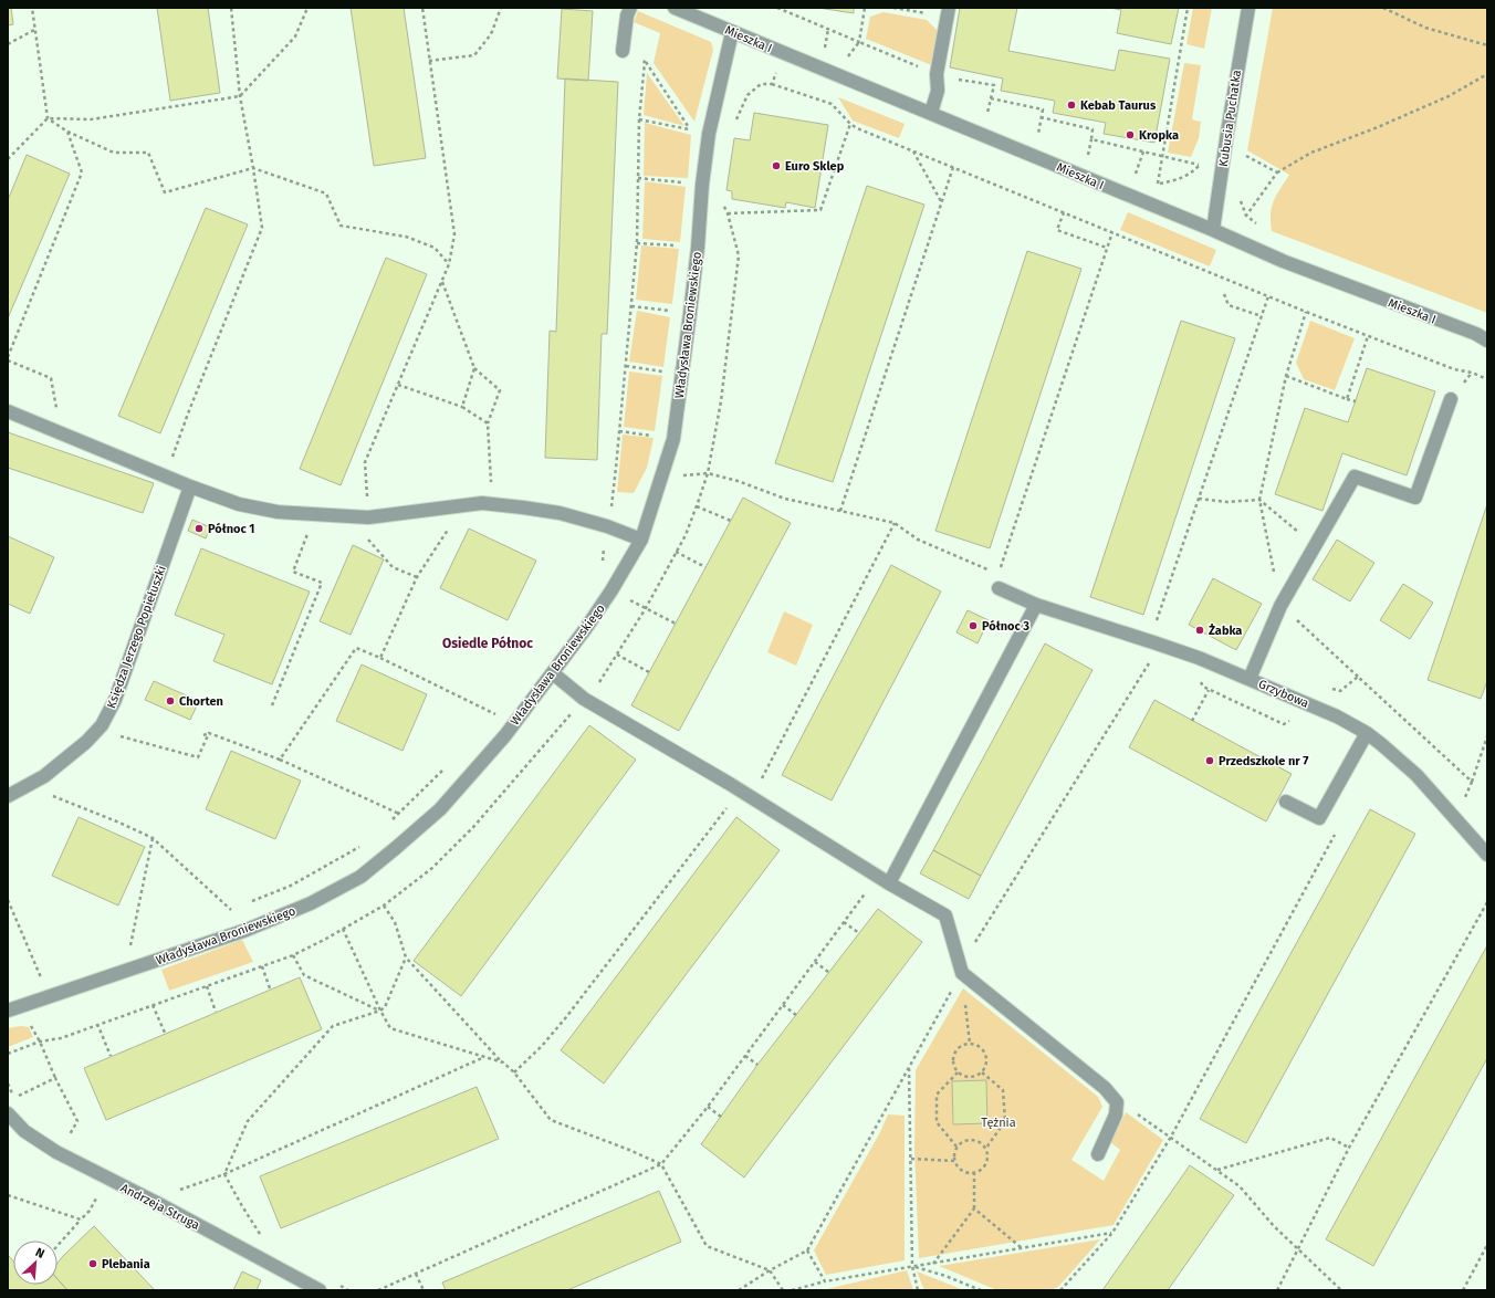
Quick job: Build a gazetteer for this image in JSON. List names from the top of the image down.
{
  "streets": {
    "street": [
      "Mieszka I",
      "Kubusia Puchatka",
      "Władysława Broniewskiego",
      "Księdza Jerzego Popiełuszki",
      "Grzybowa",
      "Andrzeja Struga"
    ]
  },
  "crossings": [
    ["Mieszka I", "Kubusia Puchatka"],
    ["Mieszka I", "Władysława Broniewskiego"]
  ],
  "districts": ["Osiedle Północ"],
  "parks": ["Tężnia"],
  "places": [
    "Kebab Taurus",
    "Kropka",
    "Euro Sklep",
    "Północ 1",
    "Północ 3",
    "Żabka",
    "Chorten",
    "Przedszkole nr 7",
    "Plebania"
  ],
  "north": "top right"
}
